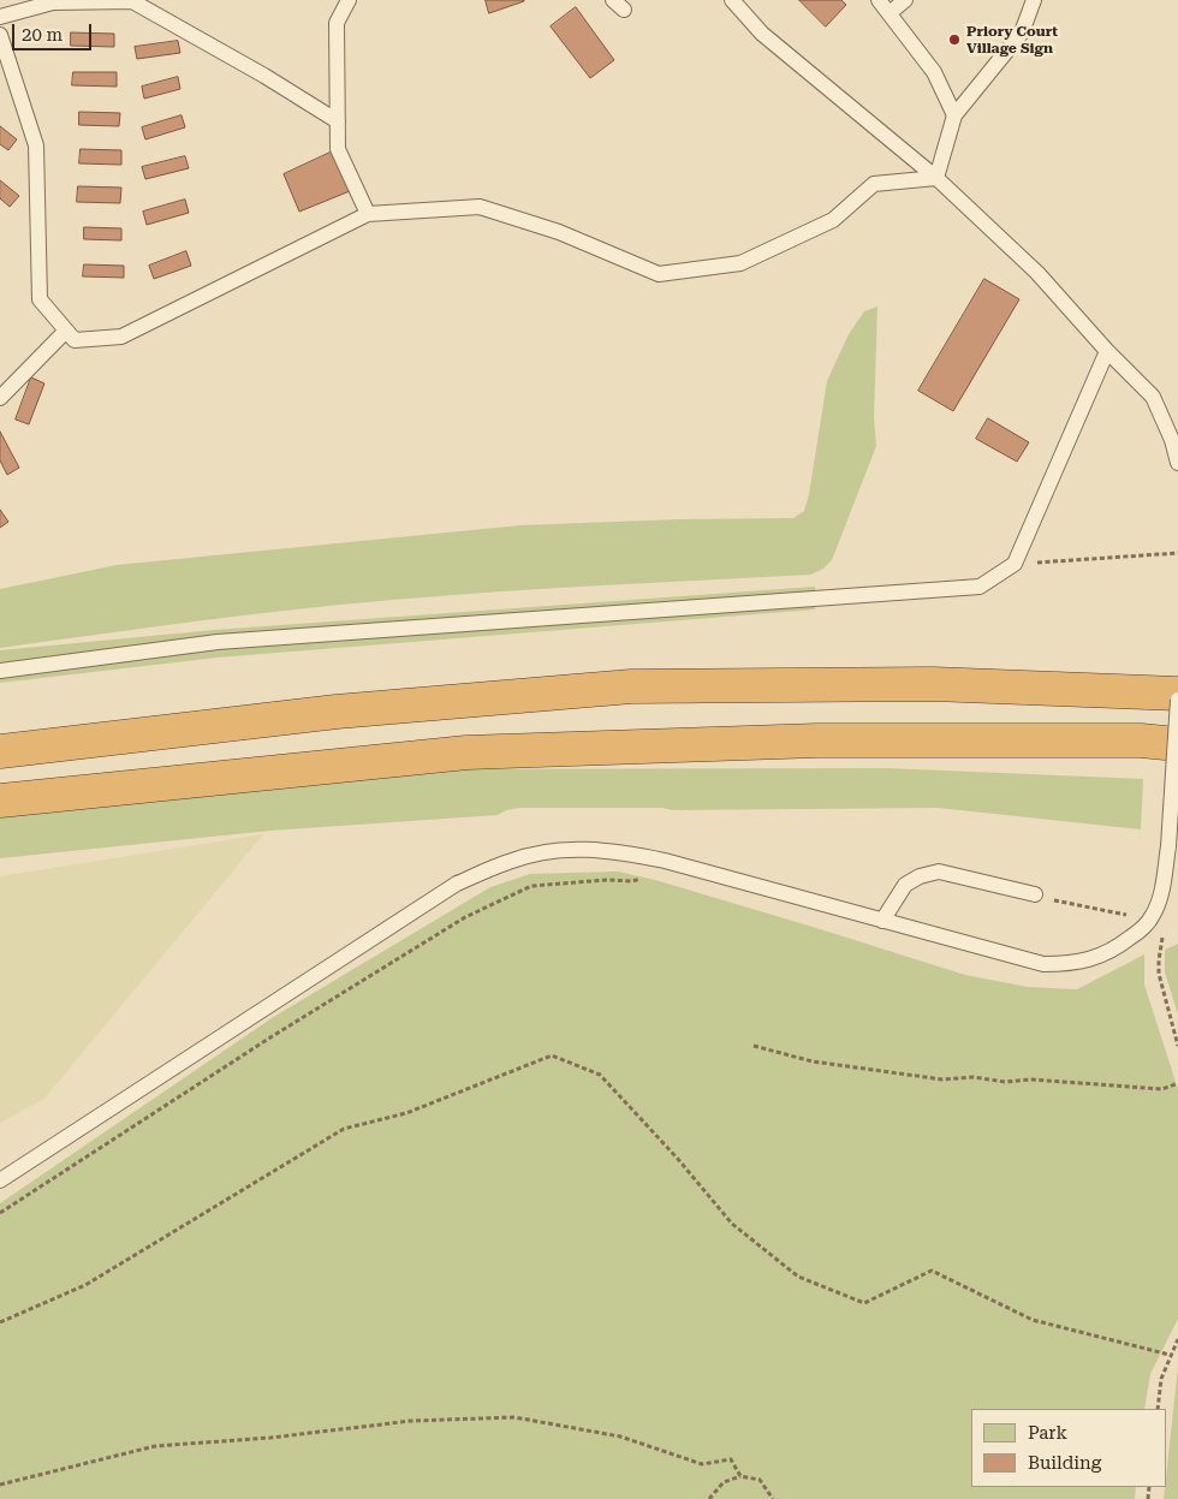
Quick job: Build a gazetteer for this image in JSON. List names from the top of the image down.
{
  "places": ["Priory Court Village Sign"],
  "legend": ["Park", "Building"],
  "scale_bar": "20 m"
}
